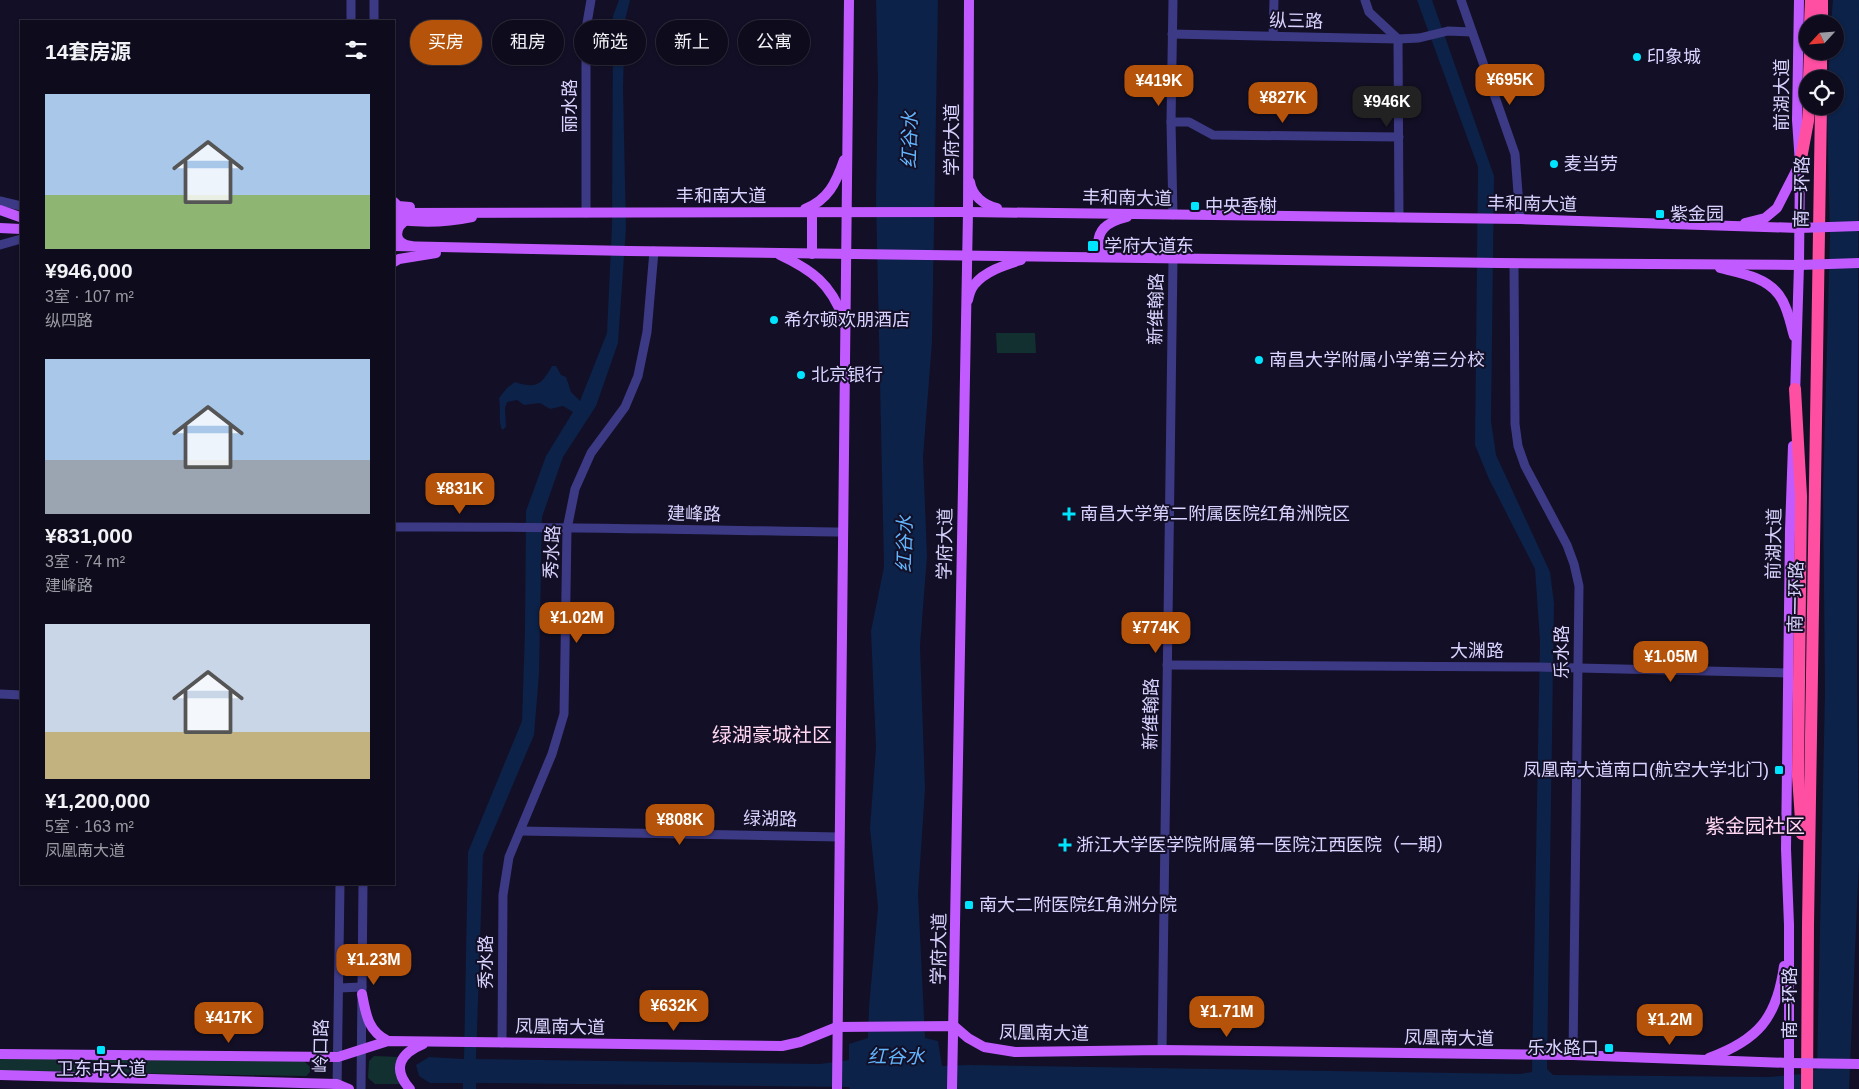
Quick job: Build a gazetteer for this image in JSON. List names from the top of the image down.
{
  "streets": {
    "highway": ["南一环路"],
    "main road": [
      "前湖大道",
      "学府大道",
      "丰和南大道",
      "凤凰南大道"
    ],
    "street": [
      "纵三路",
      "丽水路",
      "新维翰路",
      "建峰路",
      "秀水路",
      "大渊路",
      "乐水路",
      "绿湖路",
      "岭口路"
    ]
  },
  "crossings": [
    ["前湖大道", "丰和南大道"],
    ["前湖大道", "大渊路"],
    ["丽水路", "丰和南大道"],
    ["学府大道", "丰和南大道"],
    ["学府大道", "凤凰南大道"],
    ["新维翰路", "大渊路"],
    ["新维翰路", "凤凰南大道"],
    ["建峰路", "秀水路"],
    ["秀水路", "绿湖路"],
    ["秀水路", "凤凰南大道"],
    ["大渊路", "乐水路"],
    ["乐水路", "凤凰南大道"]
  ],
  "districts": ["绿湖豪城社区", "紫金园社区"],
  "water": ["红谷水"],
  "places": {
    "other": [
      "印象城",
      "麦当劳",
      "希尔顿欢朋酒店",
      "南昌大学附属小学第三分校",
      "北京银行"
    ],
    "transit": [
      "中央香榭",
      "紫金园",
      "学府大道东",
      "凤凰南大道南口(航空大学北门)",
      "南大二附医院红角洲分院",
      "乐水路口",
      "卫东中大道"
    ],
    "health": ["南昌大学第二附属医院红角洲院区", "浙江大学医学院附属第一医院江西医院（一期）"]
  },
  "north": "bottom left",
  "page": {
    "chip": [
      "买房",
      "租房",
      "筛选",
      "新上",
      "公寓"
    ],
    "heading": "14套房源",
    "price": [
      "¥695K",
      "¥419K",
      "¥827K",
      "¥946K",
      "¥831K",
      "¥1.02M",
      "¥774K",
      "¥1.05M",
      "¥808K",
      "¥1.23M",
      "¥632K",
      "¥1.71M",
      "¥417K",
      "¥1.2M"
    ],
    "list": [
      {
        "name": "¥946,000",
        "note": "3室 · 107 m² · 纵四路"
      },
      {
        "name": "¥831,000",
        "note": "3室 · 74 m² · 建峰路"
      },
      {
        "name": "¥1,200,000",
        "note": "5室 · 163 m² · 凤凰南大道"
      }
    ]
  }
}
